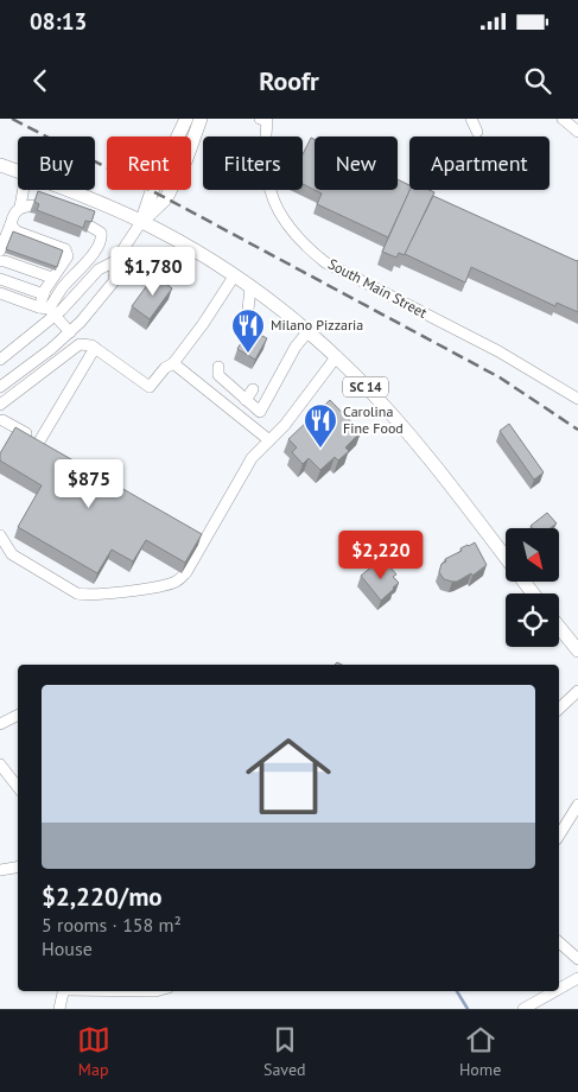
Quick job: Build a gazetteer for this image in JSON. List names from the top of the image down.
{
  "streets": {
    "main road": ["SC 14"],
    "street": ["South Main Street"]
  },
  "places": {
    "restaurant": ["Milano Pizzaria", "Carolina Fine Food"]
  },
  "north": "bottom right",
  "page": {
    "status": "08:13",
    "header": "Roofr",
    "chip": [
      "Buy",
      "Rent",
      "Filters",
      "New",
      "Apartment"
    ],
    "price": ["$1,780", "$875", "$2,220"],
    "list": [
      {
        "name": "$2,220/mo",
        "note": "5 rooms · 158 m² · House"
      }
    ],
    "tabs": ["Map", "Saved", "Home"]
  }
}
